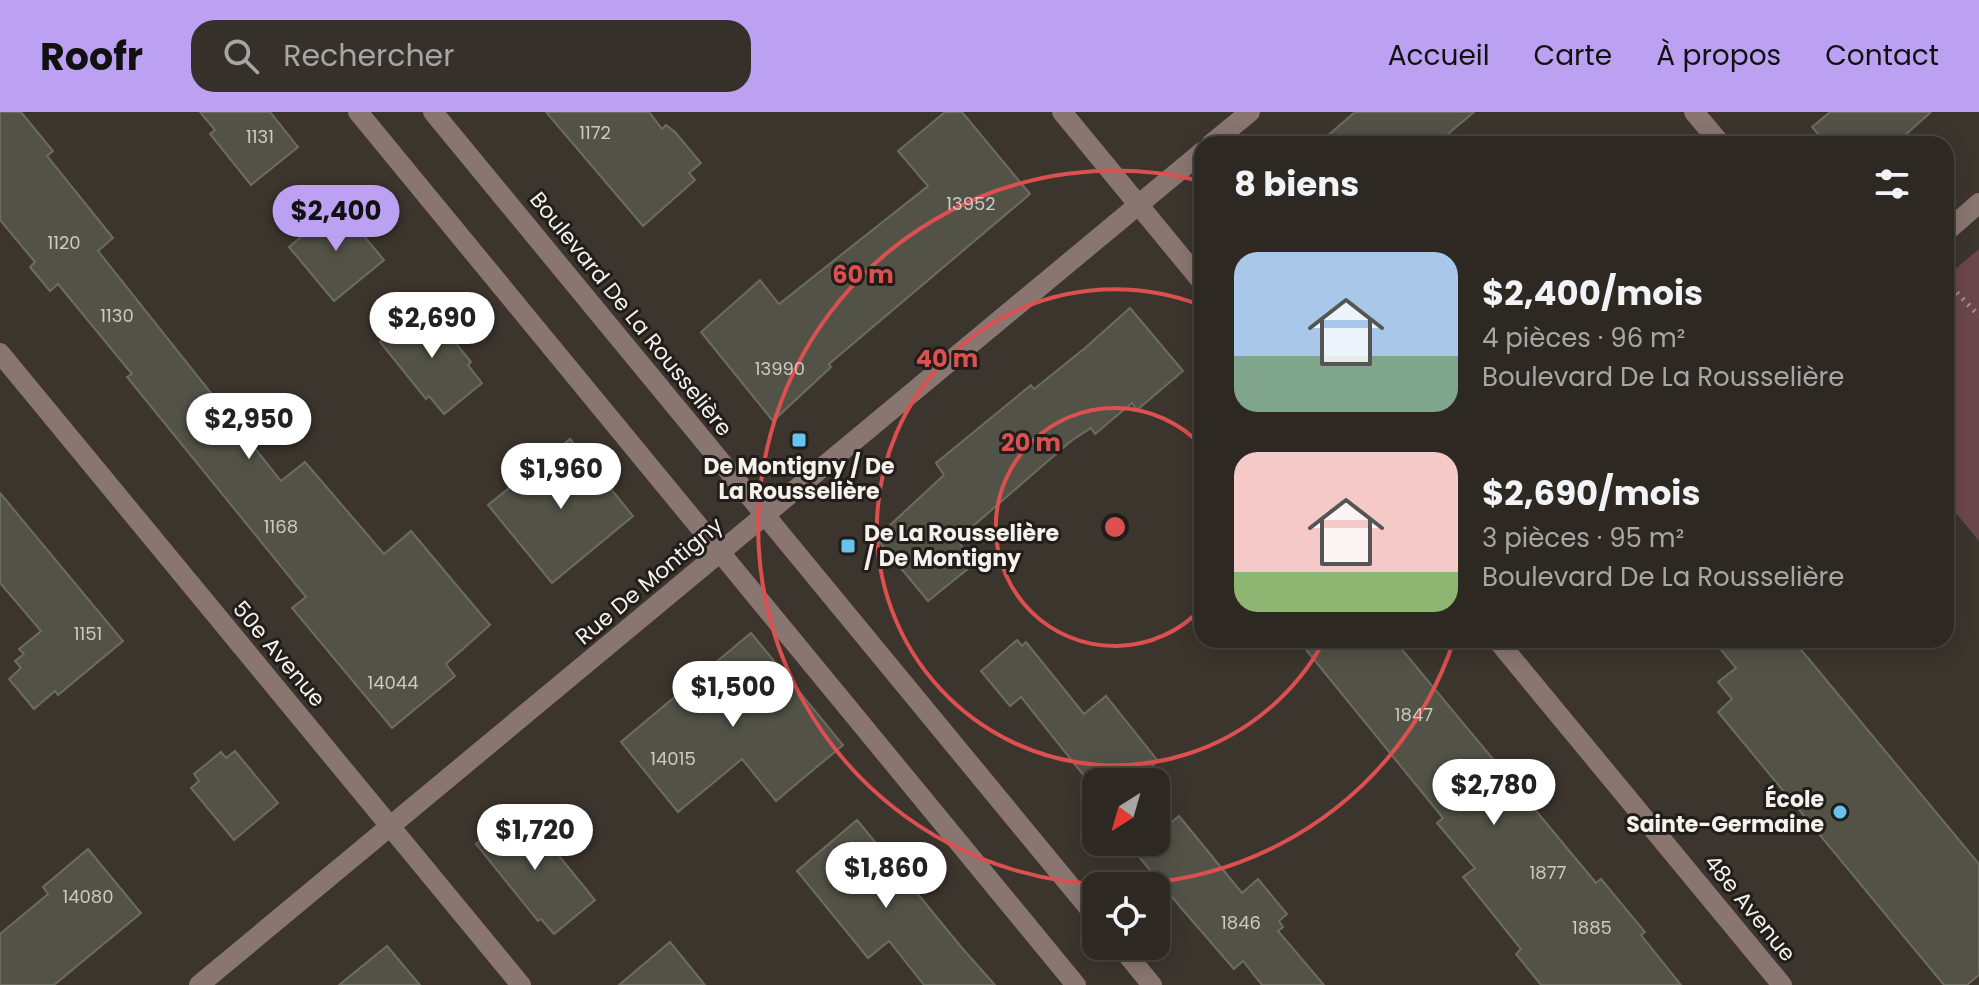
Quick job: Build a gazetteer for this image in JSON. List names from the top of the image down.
{
  "streets": {
    "street": [
      "Boulevard De La Rousselière",
      "Rue De Montigny",
      "50e Avenue",
      "48e Avenue"
    ]
  },
  "crossings": [
    ["Boulevard De La Rousselière", "Rue De Montigny"],
    ["Rue De Montigny", "50e Avenue"]
  ],
  "places": {
    "transit": ["De Montigny / De La Rousselière", "De La Rousselière / De Montigny"],
    "other": ["École Sainte-Germaine"]
  },
  "house_numbers": [
    "1172",
    "1131",
    "13952",
    "1120",
    "1130",
    "13990",
    "1168",
    "1151",
    "14044",
    "1847",
    "14015",
    "1877",
    "14080",
    "1846",
    "1885"
  ],
  "north": "bottom left",
  "page": {
    "header": "Roofr",
    "search": "Rechercher",
    "nav": [
      "Accueil",
      "Carte",
      "À propos",
      "Contact"
    ],
    "heading": "8 biens",
    "price": [
      "$2,400",
      "$2,690",
      "$2,950",
      "$1,960",
      "$1,500",
      "$2,780",
      "$1,720",
      "$1,860"
    ],
    "list": [
      {
        "name": "$2,400/mois",
        "note": "4 pièces · 96 m² · Boulevard De La Rousselière"
      },
      {
        "name": "$2,690/mois",
        "note": "3 pièces · 95 m² · Boulevard De La Rousselière"
      }
    ]
  },
  "rings": ["60 m", "40 m", "20 m"]
}
